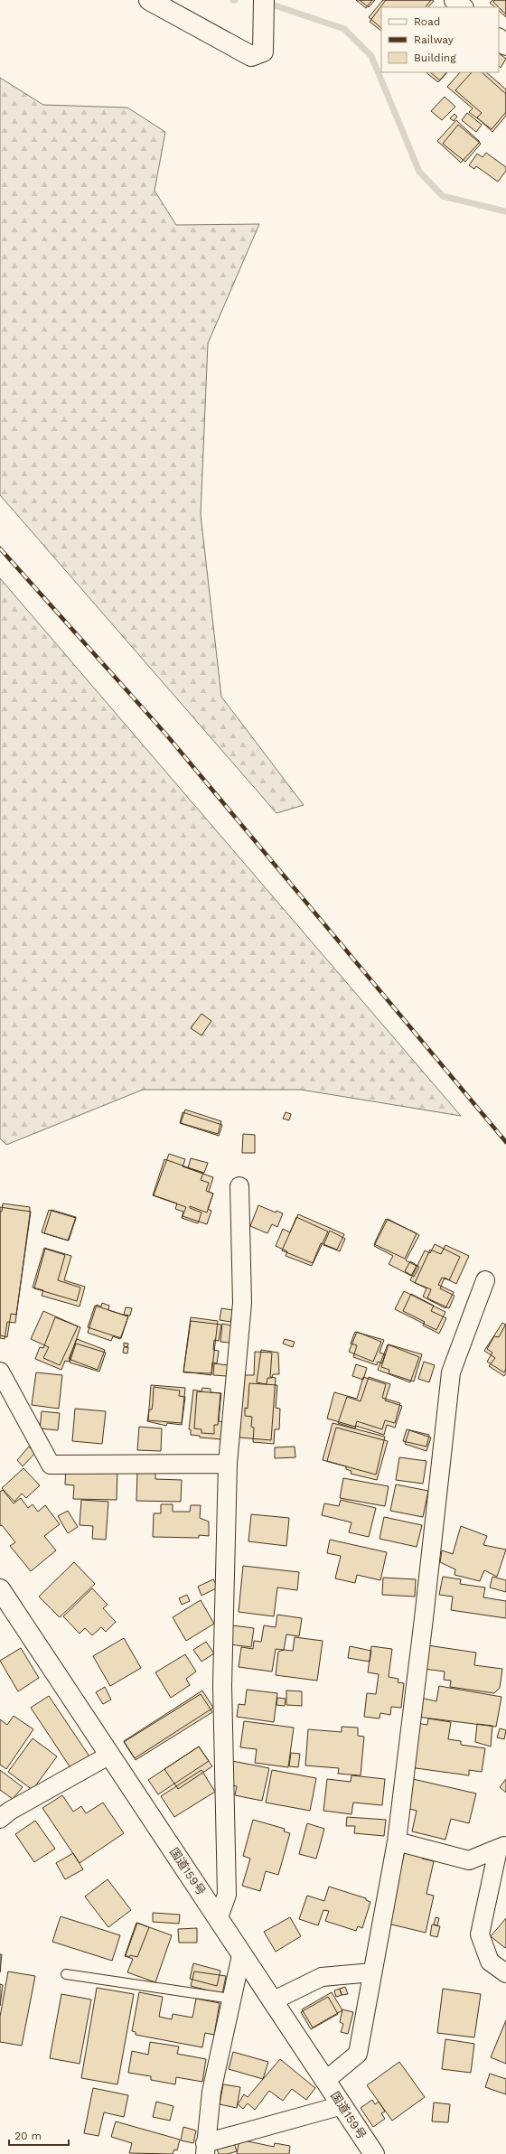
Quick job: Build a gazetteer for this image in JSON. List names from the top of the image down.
{
  "streets": {
    "main road": ["国道159号"]
  },
  "legend": ["Road", "Railway", "Building"],
  "scale_bar": "20 m"
}
